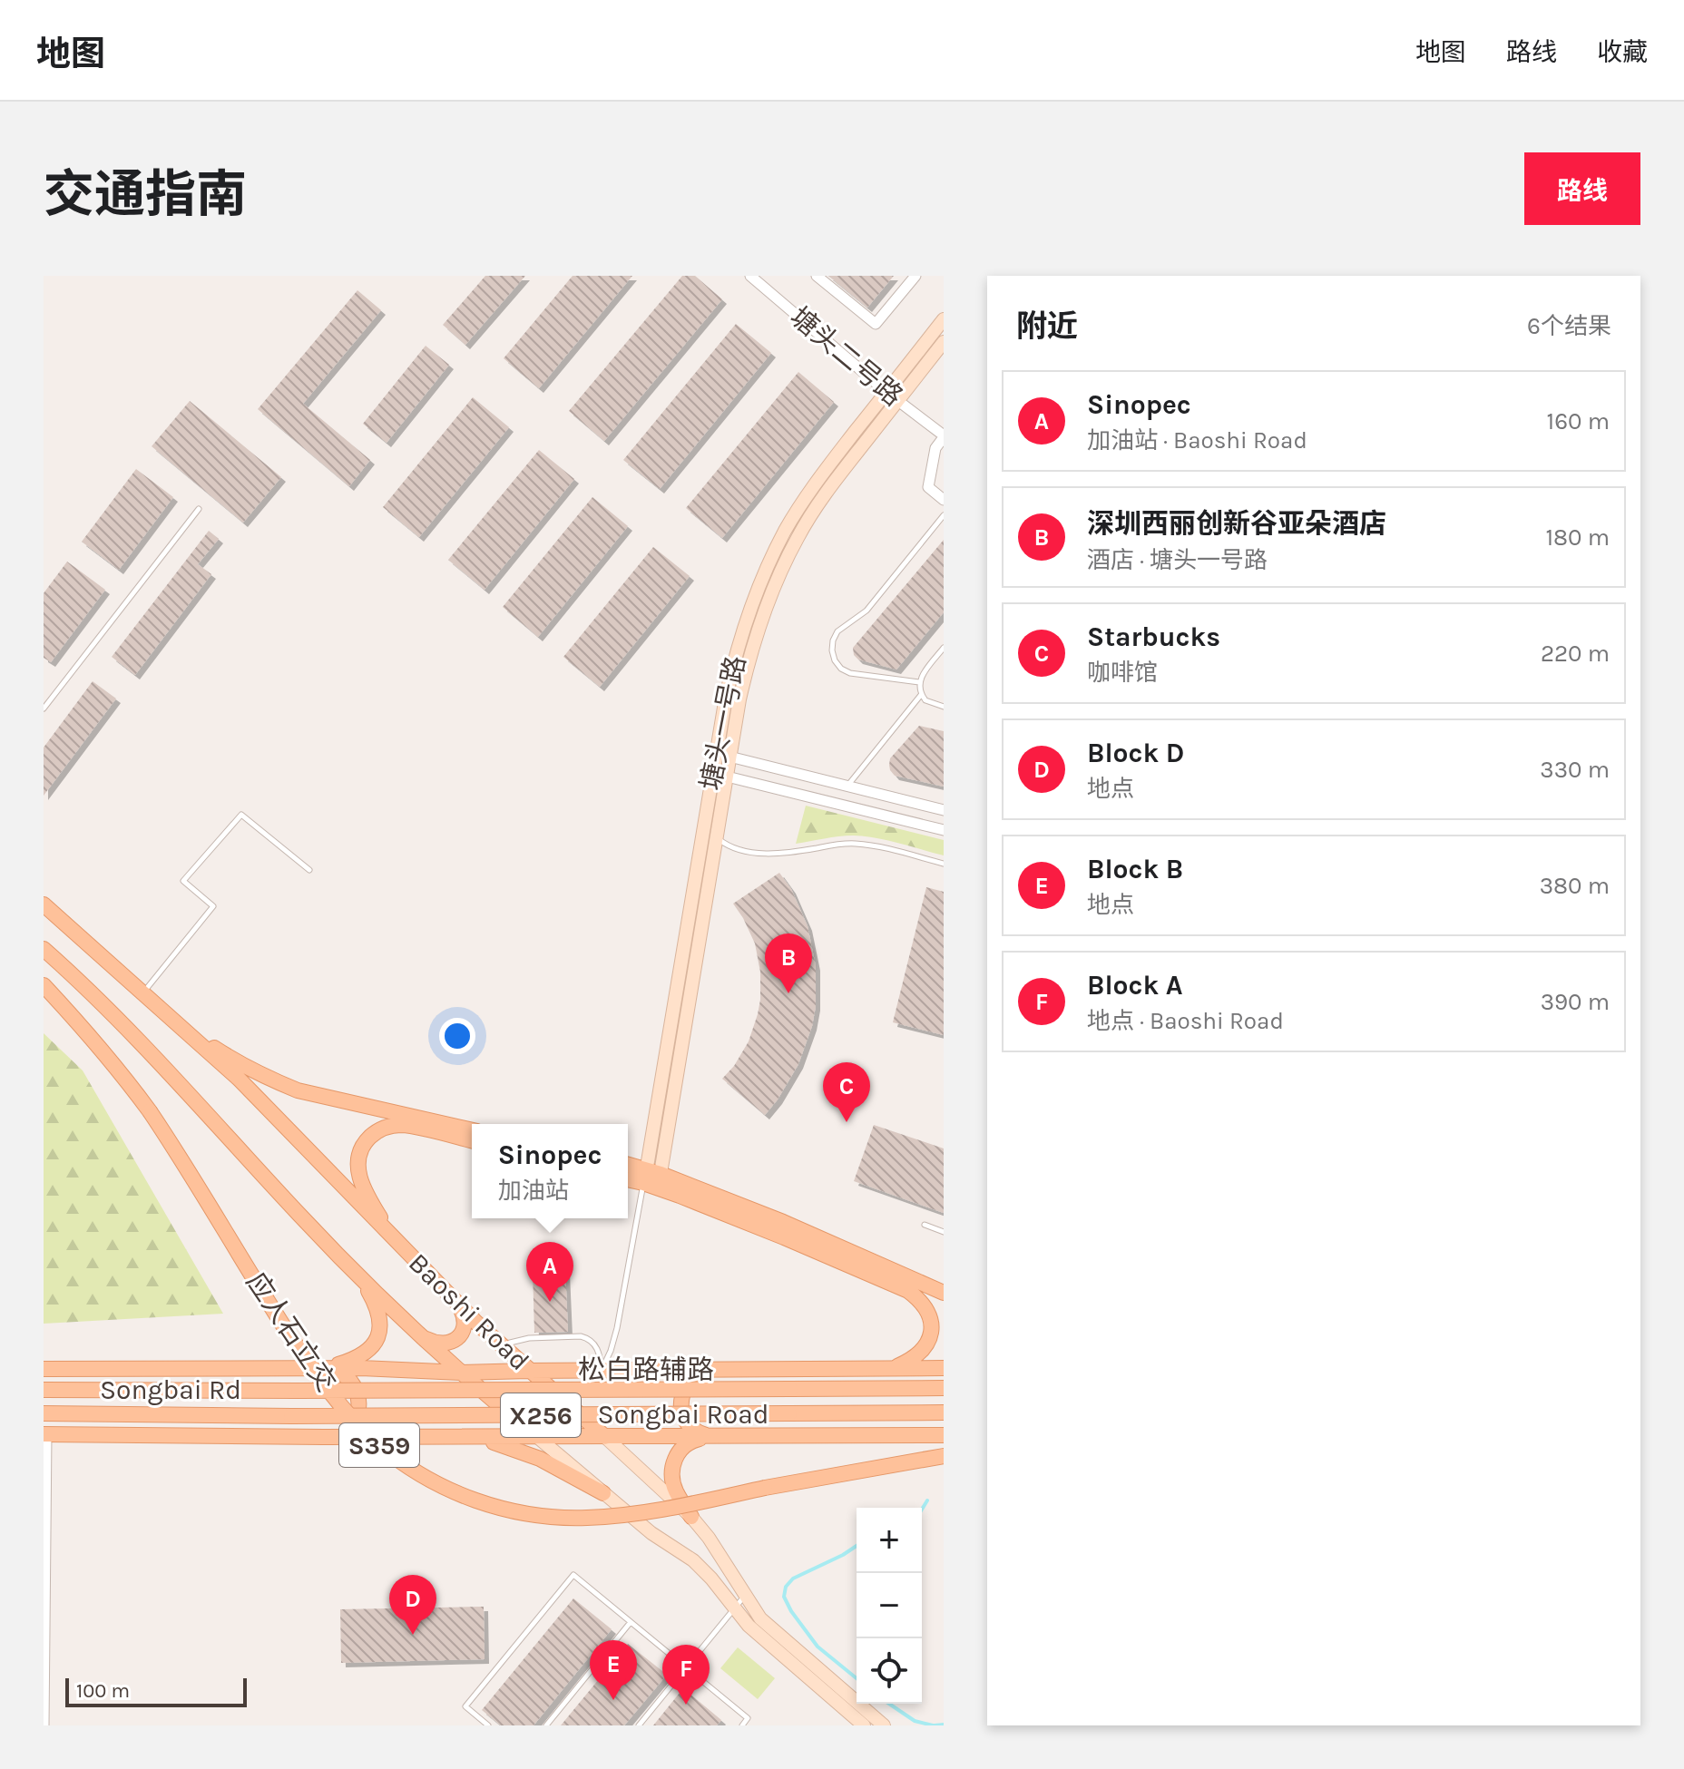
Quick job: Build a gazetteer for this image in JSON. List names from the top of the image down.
{
  "streets": {
    "main road": [
      "Baoshi Road",
      "应人石立交",
      "松白路辅路",
      "Songbai Rd",
      "Songbai Road",
      "X256",
      "S359"
    ],
    "street": ["塘头二号路", "塘头一号路"]
  },
  "crossings": [
    ["塘头二号路", "塘头一号路"],
    ["Baoshi Road", "松白路辅路"],
    ["Baoshi Road", "X256"],
    ["Songbai Rd", "Songbai Road"]
  ],
  "scale_bar": "100 m",
  "page": {
    "header": "地图",
    "nav": ["地图", "路线", "收藏"],
    "title": "交通指南",
    "buttons": "路线",
    "heading": ["附近", "6个结果"],
    "list": [
      {
        "mark": "A",
        "name": "Sinopec",
        "note": "加油站 · Baoshi Road",
        "value": "160 m"
      },
      {
        "mark": "B",
        "name": "深圳西丽创新谷亚朵酒店",
        "note": "酒店 · 塘头一号路",
        "value": "180 m"
      },
      {
        "mark": "C",
        "name": "Starbucks",
        "note": "咖啡馆",
        "value": "220 m"
      },
      {
        "mark": "D",
        "name": "Block D",
        "note": "地点",
        "value": "330 m"
      },
      {
        "mark": "E",
        "name": "Block B",
        "note": "地点",
        "value": "380 m"
      },
      {
        "mark": "F",
        "name": "Block A",
        "note": "地点 · Baoshi Road",
        "value": "390 m"
      }
    ],
    "pins": [
      "B",
      "C",
      "A",
      "D",
      "E",
      "F"
    ],
    "popup": ["Sinopec", "加油站"],
    "map_buttons": ["+", "−"],
    "scale": "100 m"
  }
}
